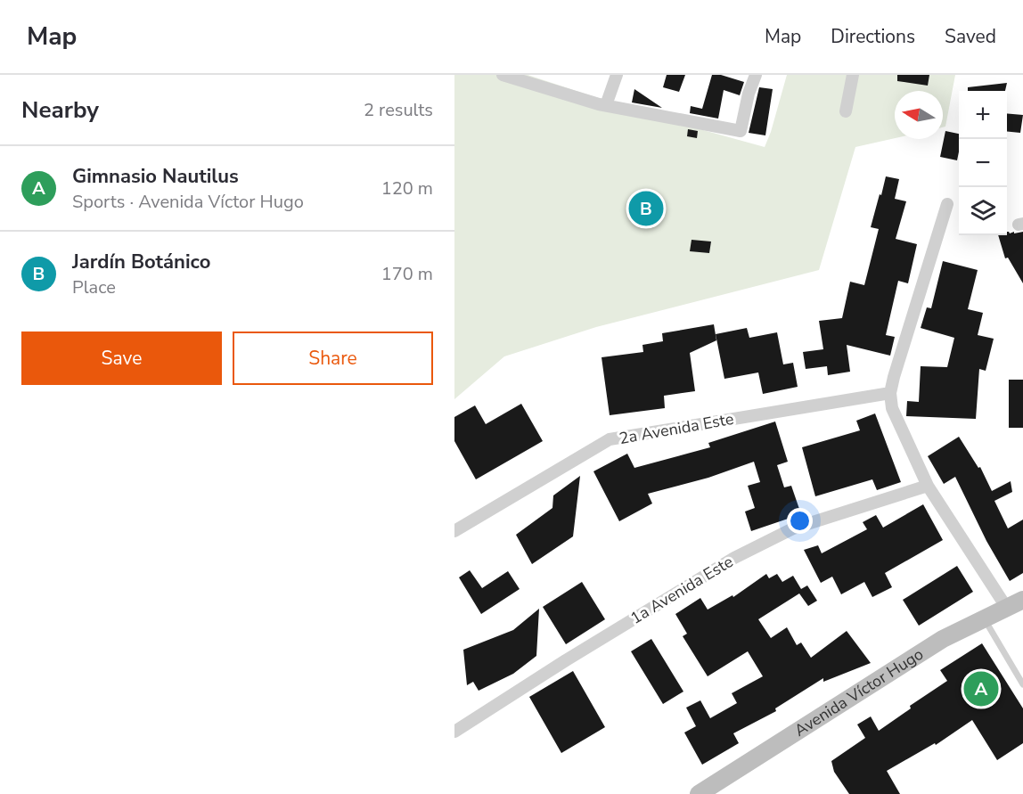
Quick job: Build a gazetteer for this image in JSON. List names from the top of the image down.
{
  "streets": {
    "street": ["2a Avenida Este", "1a Avenida Este", "Avenida Víctor Hugo"]
  },
  "north": "left",
  "page": {
    "header": "Map",
    "nav": ["Map", "Directions", "Saved"],
    "heading": ["Nearby", "2 results"],
    "map_buttons": ["+", "−"],
    "list": [
      {
        "mark": "A",
        "name": "Gimnasio Nautilus",
        "note": "Sports · Avenida Víctor Hugo",
        "value": "120 m"
      },
      {
        "mark": "B",
        "name": "Jardín Botánico",
        "note": "Place",
        "value": "170 m"
      }
    ],
    "pins": ["B", "A"],
    "buttons": ["Save", "Share"]
  }
}
